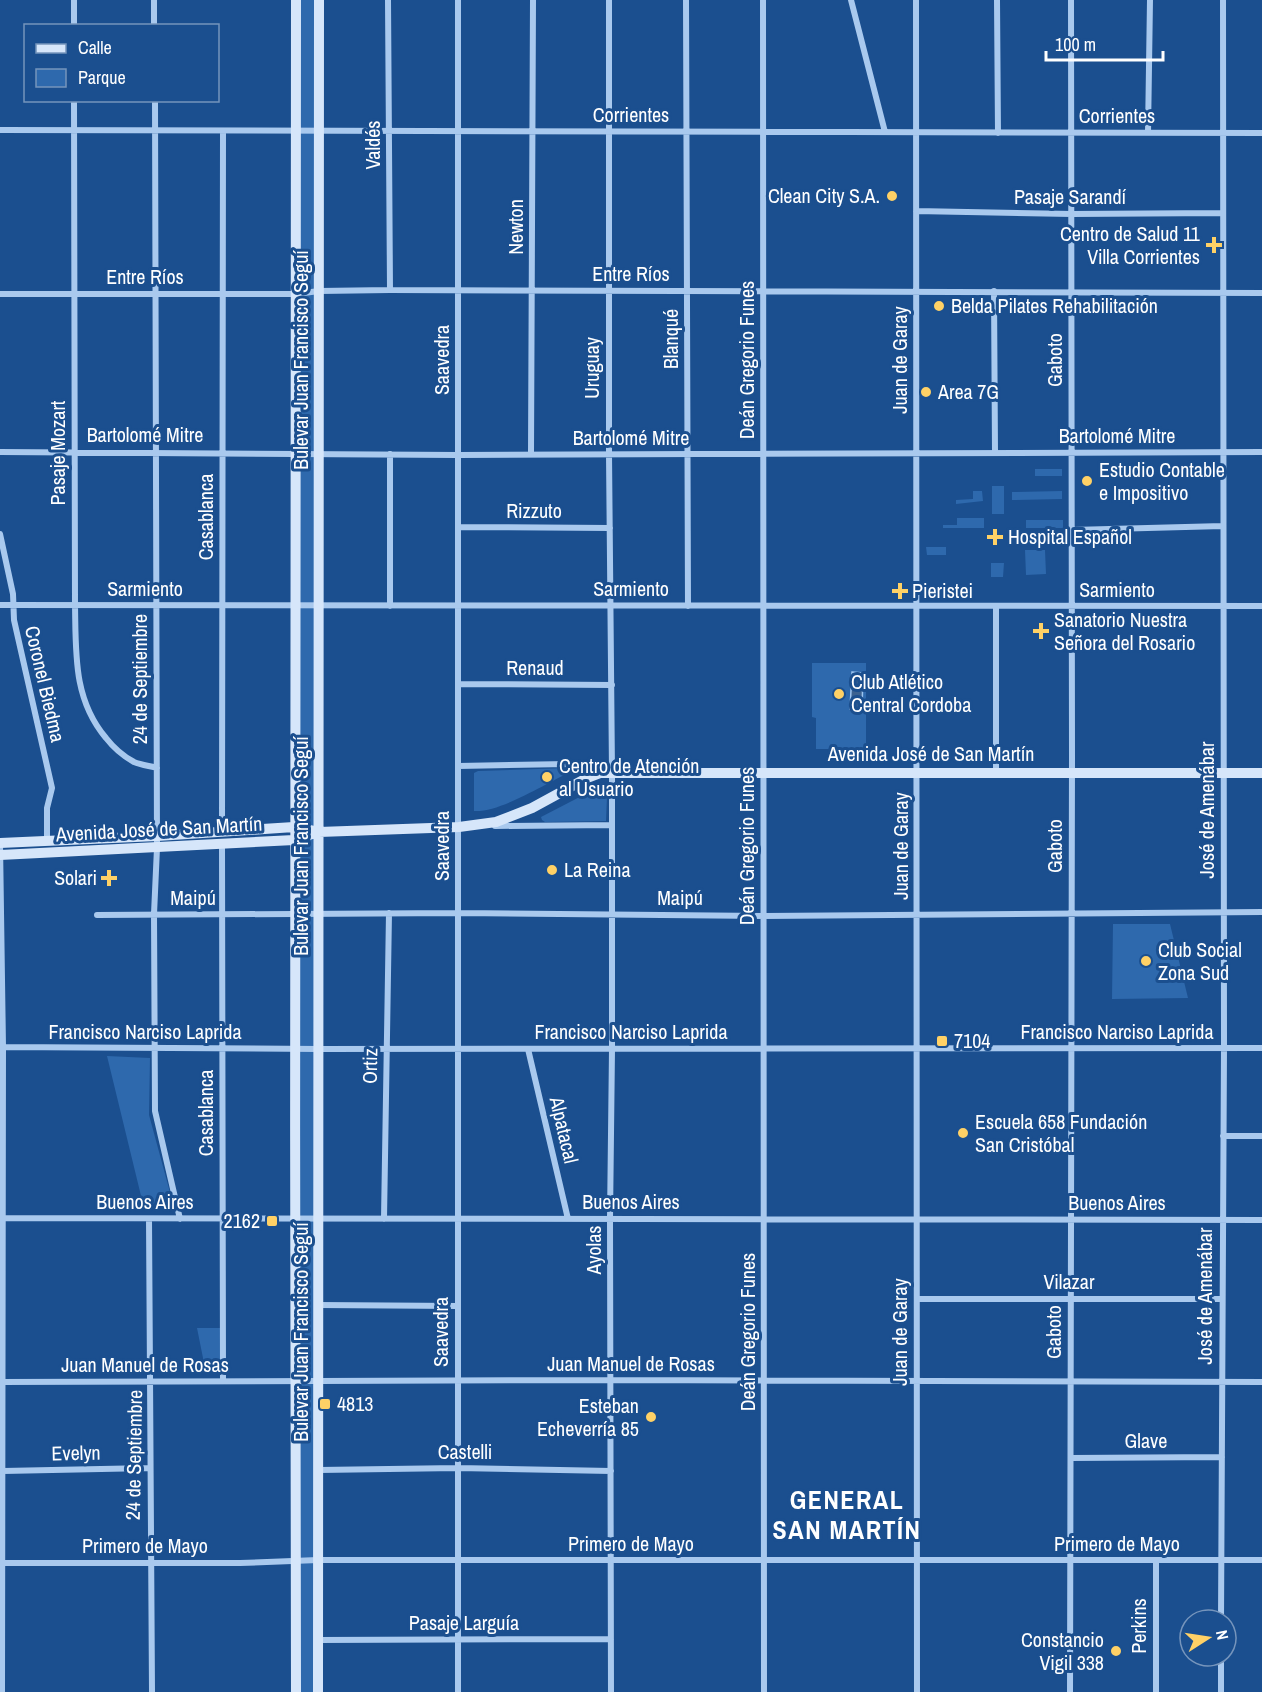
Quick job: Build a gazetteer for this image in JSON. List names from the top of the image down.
{
  "streets": {
    "main road": ["Bulevar Juan Francisco Seguí", "Avenida José de San Martín"],
    "street": [
      "Corrientes",
      "Valdés",
      "Pasaje Sarandí",
      "Newton",
      "Entre Ríos",
      "Blanqué",
      "Saavedra",
      "Deán Gregorio Funes",
      "Juan de Garay",
      "Gaboto",
      "Uruguay",
      "Bartolomé Mitre",
      "Pasaje Mozart",
      "Rizzuto",
      "Casablanca",
      "Sarmiento",
      "Renaud",
      "24 de Septiembre",
      "Coronel Biedma",
      "José de Amenábar",
      "Maipú",
      "Francisco Narciso Laprida",
      "Ortiz",
      "Alpatacal",
      "Buenos Aires",
      "Ayolas",
      "Vilazar",
      "Juan Manuel de Rosas",
      "Glave",
      "Castelli",
      "Evelyn",
      "Primero de Mayo",
      "Pasaje Larguía",
      "Perkins"
    ]
  },
  "crossings": [
    ["Corrientes", "Valdés"],
    ["Corrientes", "Newton"],
    ["Corrientes", "Blanqué"],
    ["Corrientes", "Bulevar Juan Francisco Seguí"],
    ["Corrientes", "Saavedra"],
    ["Corrientes", "Deán Gregorio Funes"],
    ["Corrientes", "Juan de Garay"],
    ["Corrientes", "Gaboto"],
    ["Corrientes", "Uruguay"],
    ["Corrientes", "Pasaje Mozart"],
    ["Corrientes", "Casablanca"],
    ["Corrientes", "24 de Septiembre"],
    ["Corrientes", "José de Amenábar"],
    ["Valdés", "Entre Ríos"],
    ["Pasaje Sarandí", "Juan de Garay"],
    ["Pasaje Sarandí", "Gaboto"],
    ["Pasaje Sarandí", "José de Amenábar"],
    ["Newton", "Entre Ríos"],
    ["Newton", "Bartolomé Mitre"],
    ["Entre Ríos", "Blanqué"],
    ["Entre Ríos", "Bulevar Juan Francisco Seguí"],
    ["Entre Ríos", "Saavedra"],
    ["Entre Ríos", "Deán Gregorio Funes"],
    ["Entre Ríos", "Juan de Garay"],
    ["Entre Ríos", "Gaboto"],
    ["Entre Ríos", "Uruguay"],
    ["Entre Ríos", "Pasaje Mozart"],
    ["Entre Ríos", "Casablanca"],
    ["Entre Ríos", "24 de Septiembre"],
    ["Entre Ríos", "José de Amenábar"],
    ["Blanqué", "Bartolomé Mitre"],
    ["Blanqué", "Sarmiento"],
    ["Bulevar Juan Francisco Seguí", "Bartolomé Mitre"],
    ["Bulevar Juan Francisco Seguí", "Sarmiento"],
    ["Bulevar Juan Francisco Seguí", "Avenida José de San Martín"],
    ["Bulevar Juan Francisco Seguí", "Maipú"],
    ["Bulevar Juan Francisco Seguí", "Francisco Narciso Laprida"],
    ["Bulevar Juan Francisco Seguí", "Buenos Aires"],
    ["Bulevar Juan Francisco Seguí", "Juan Manuel de Rosas"],
    ["Bulevar Juan Francisco Seguí", "Castelli"],
    ["Bulevar Juan Francisco Seguí", "Primero de Mayo"],
    ["Bulevar Juan Francisco Seguí", "Pasaje Larguía"],
    ["Saavedra", "Bartolomé Mitre"],
    ["Saavedra", "Rizzuto"],
    ["Saavedra", "Sarmiento"],
    ["Saavedra", "Renaud"],
    ["Saavedra", "Avenida José de San Martín"],
    ["Saavedra", "Maipú"],
    ["Saavedra", "Francisco Narciso Laprida"],
    ["Saavedra", "Buenos Aires"],
    ["Saavedra", "Juan Manuel de Rosas"],
    ["Saavedra", "Castelli"],
    ["Saavedra", "Primero de Mayo"],
    ["Saavedra", "Pasaje Larguía"],
    ["Deán Gregorio Funes", "Bartolomé Mitre"],
    ["Deán Gregorio Funes", "Sarmiento"],
    ["Deán Gregorio Funes", "Avenida José de San Martín"],
    ["Deán Gregorio Funes", "Maipú"],
    ["Deán Gregorio Funes", "Francisco Narciso Laprida"],
    ["Deán Gregorio Funes", "Buenos Aires"],
    ["Deán Gregorio Funes", "Juan Manuel de Rosas"],
    ["Deán Gregorio Funes", "Primero de Mayo"],
    ["Juan de Garay", "Bartolomé Mitre"],
    ["Juan de Garay", "Sarmiento"],
    ["Juan de Garay", "Avenida José de San Martín"],
    ["Juan de Garay", "Maipú"],
    ["Juan de Garay", "Francisco Narciso Laprida"],
    ["Juan de Garay", "Buenos Aires"],
    ["Juan de Garay", "Vilazar"],
    ["Juan de Garay", "Juan Manuel de Rosas"],
    ["Juan de Garay", "Primero de Mayo"],
    ["Gaboto", "Bartolomé Mitre"],
    ["Gaboto", "Sarmiento"],
    ["Gaboto", "Avenida José de San Martín"],
    ["Gaboto", "Maipú"],
    ["Gaboto", "Francisco Narciso Laprida"],
    ["Gaboto", "Buenos Aires"],
    ["Gaboto", "Vilazar"],
    ["Gaboto", "Juan Manuel de Rosas"],
    ["Gaboto", "Glave"],
    ["Gaboto", "Primero de Mayo"],
    ["Uruguay", "Bartolomé Mitre"],
    ["Uruguay", "Rizzuto"],
    ["Uruguay", "Sarmiento"],
    ["Uruguay", "Renaud"],
    ["Uruguay", "Avenida José de San Martín"],
    ["Uruguay", "Ayolas"],
    ["Bartolomé Mitre", "Pasaje Mozart"],
    ["Bartolomé Mitre", "Casablanca"],
    ["Bartolomé Mitre", "24 de Septiembre"],
    ["Bartolomé Mitre", "José de Amenábar"],
    ["Pasaje Mozart", "Sarmiento"],
    ["Pasaje Mozart", "24 de Septiembre"],
    ["Casablanca", "Sarmiento"],
    ["Casablanca", "Avenida José de San Martín"],
    ["Casablanca", "Maipú"],
    ["Casablanca", "Francisco Narciso Laprida"],
    ["Casablanca", "Buenos Aires"],
    ["Casablanca", "Juan Manuel de Rosas"],
    ["Sarmiento", "24 de Septiembre"],
    ["Sarmiento", "Coronel Biedma"],
    ["Sarmiento", "José de Amenábar"],
    ["24 de Septiembre", "Avenida José de San Martín"],
    ["24 de Septiembre", "Maipú"],
    ["24 de Septiembre", "Francisco Narciso Laprida"],
    ["24 de Septiembre", "Buenos Aires"],
    ["24 de Septiembre", "Juan Manuel de Rosas"],
    ["24 de Septiembre", "Evelyn"],
    ["24 de Septiembre", "Primero de Mayo"],
    ["Coronel Biedma", "Avenida José de San Martín"],
    ["Avenida José de San Martín", "José de Amenábar"],
    ["Avenida José de San Martín", "Ayolas"],
    ["José de Amenábar", "Maipú"],
    ["José de Amenábar", "Francisco Narciso Laprida"],
    ["José de Amenábar", "Buenos Aires"],
    ["José de Amenábar", "Vilazar"],
    ["José de Amenábar", "Juan Manuel de Rosas"],
    ["José de Amenábar", "Glave"],
    ["José de Amenábar", "Primero de Mayo"],
    ["Maipú", "Ortiz"],
    ["Maipú", "Ayolas"],
    ["Francisco Narciso Laprida", "Ortiz"],
    ["Francisco Narciso Laprida", "Alpatacal"],
    ["Francisco Narciso Laprida", "Ayolas"],
    ["Ortiz", "Buenos Aires"],
    ["Alpatacal", "Buenos Aires"],
    ["Buenos Aires", "Ayolas"],
    ["Ayolas", "Juan Manuel de Rosas"],
    ["Ayolas", "Castelli"],
    ["Ayolas", "Primero de Mayo"],
    ["Ayolas", "Pasaje Larguía"],
    ["Primero de Mayo", "Perkins"]
  ],
  "districts": ["GENERAL SAN MARTÍN"],
  "places": {
    "other": [
      "Clean City S.A.",
      "Belda Pilates Rehabilitación",
      "Area 7G",
      "Estudio Contable e Impositivo",
      "Club Atlético Central Cordoba",
      "Centro de Atención al Usuario",
      "La Reina",
      "Club Social Zona Sud",
      "Escuela 658 Fundación San Cristóbal",
      "Esteban Echeverría 85",
      "Constancio Vigil 338"
    ],
    "health": [
      "Centro de Salud 11 Villa Corrientes",
      "Hospital Español",
      "Pieristei",
      "Sanatorio Nuestra Señora del Rosario",
      "Solari"
    ],
    "transit": ["7104", "2162", "4813"]
  },
  "legend": ["Calle", "Parque"],
  "scale_bar": "100 m",
  "north": "right"
}
